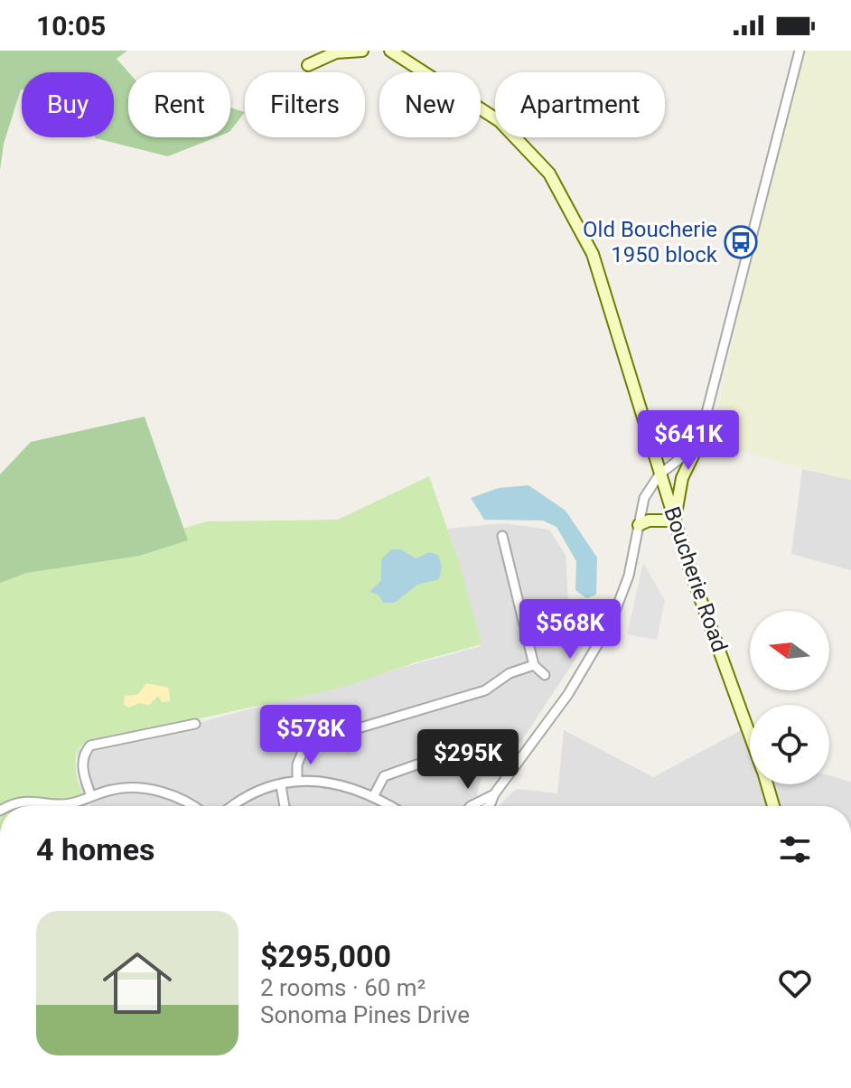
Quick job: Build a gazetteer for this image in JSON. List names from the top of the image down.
{
  "streets": {
    "main road": ["Boucherie Road"]
  },
  "places": {
    "bus stop": ["Old Boucherie 1950 block"]
  },
  "north": "left",
  "page": {
    "status": "10:05",
    "chip": [
      "Buy",
      "Rent",
      "Filters",
      "New",
      "Apartment"
    ],
    "price": [
      "$641K",
      "$568K",
      "$578K",
      "$295K"
    ],
    "heading": "4 homes",
    "list": [
      {
        "name": "$295,000",
        "note": "2 rooms · 60 m² · Sonoma Pines Drive"
      }
    ]
  }
}
